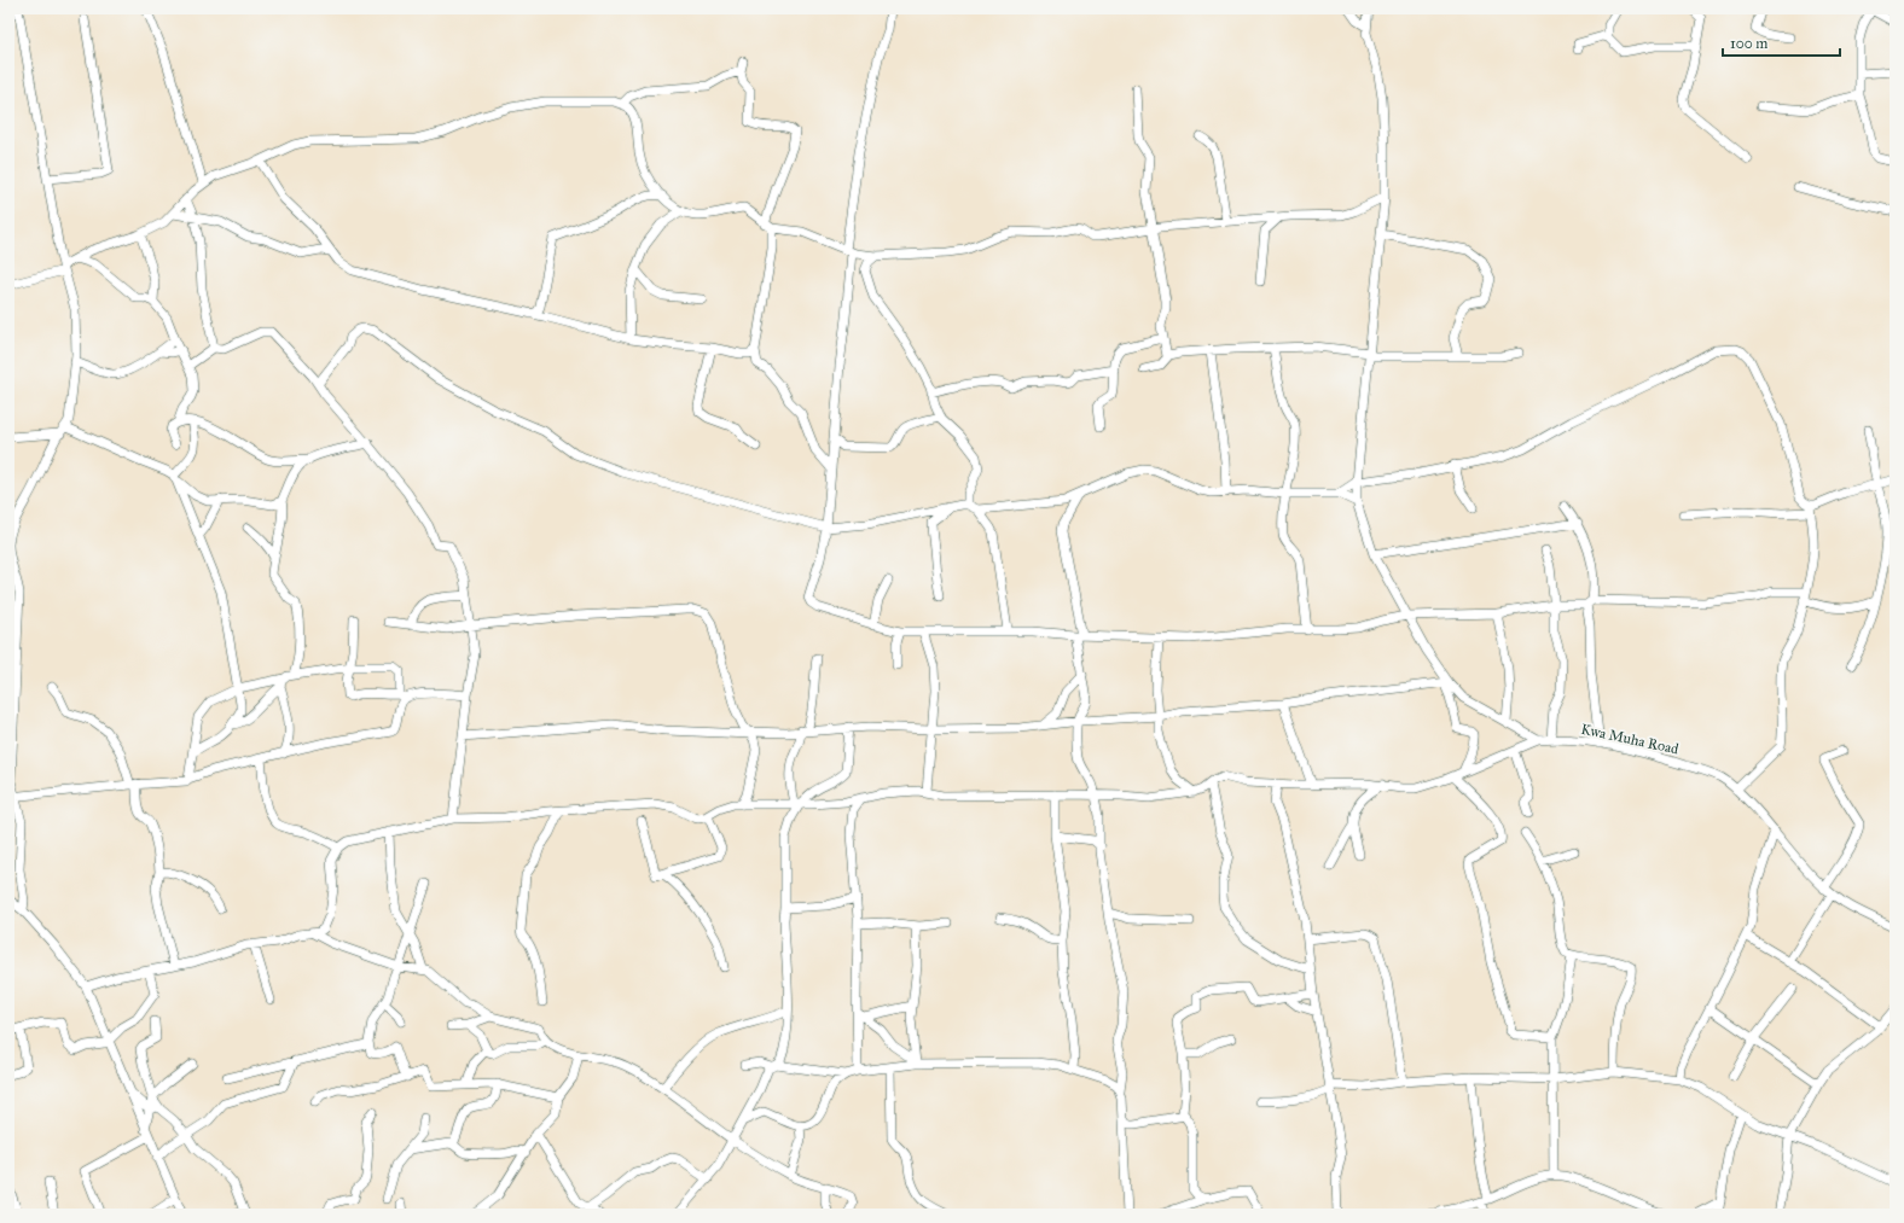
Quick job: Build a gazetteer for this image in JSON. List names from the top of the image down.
{
  "streets": {
    "street": ["Kwa Muha Road"]
  },
  "scale_bar": "100 m"
}
